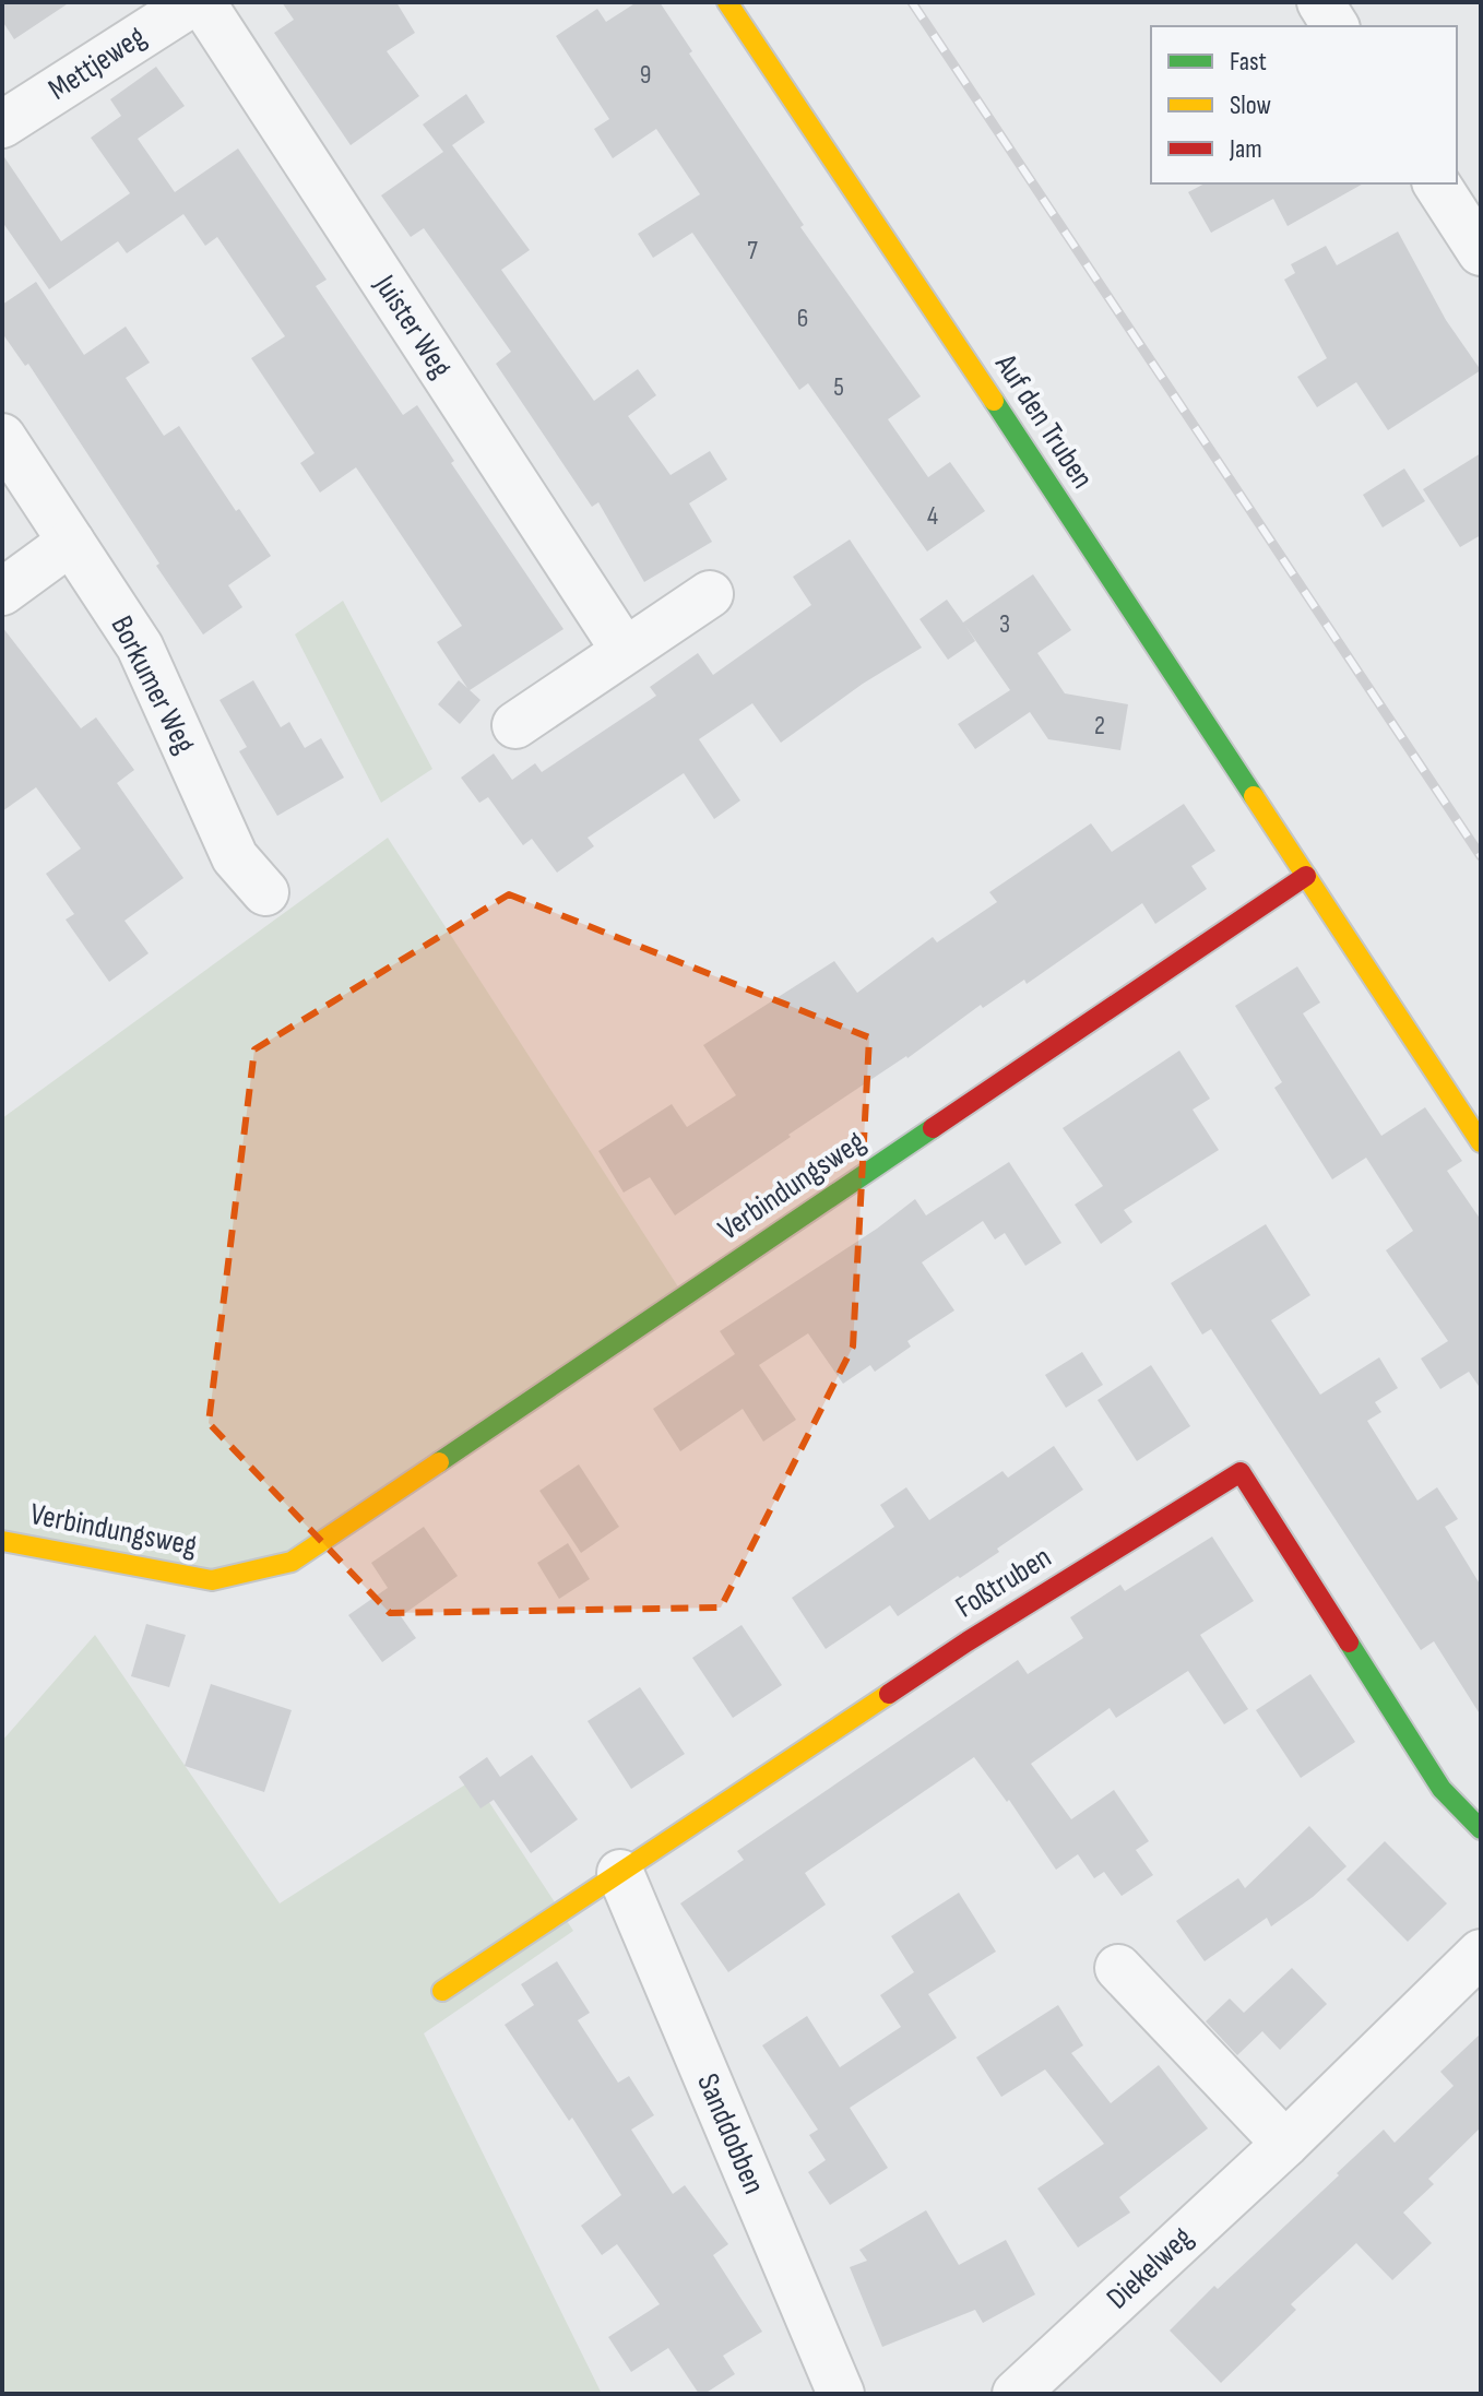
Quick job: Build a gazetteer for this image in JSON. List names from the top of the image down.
{
  "streets": {
    "street": [
      "Mettjeweg",
      "Juister Weg",
      "Auf den Truben",
      "Borkumer Weg",
      "Verbindungsweg",
      "Foßtruben",
      "Sanddobben",
      "Diekelweg"
    ]
  },
  "crossings": [
    ["Auf den Truben", "Verbindungsweg"],
    ["Foßtruben", "Sanddobben"]
  ],
  "house_numbers": [
    "9",
    "7",
    "6",
    "5",
    "4",
    "3",
    "2"
  ],
  "legend": ["Fast", "Slow", "Jam"]
}
